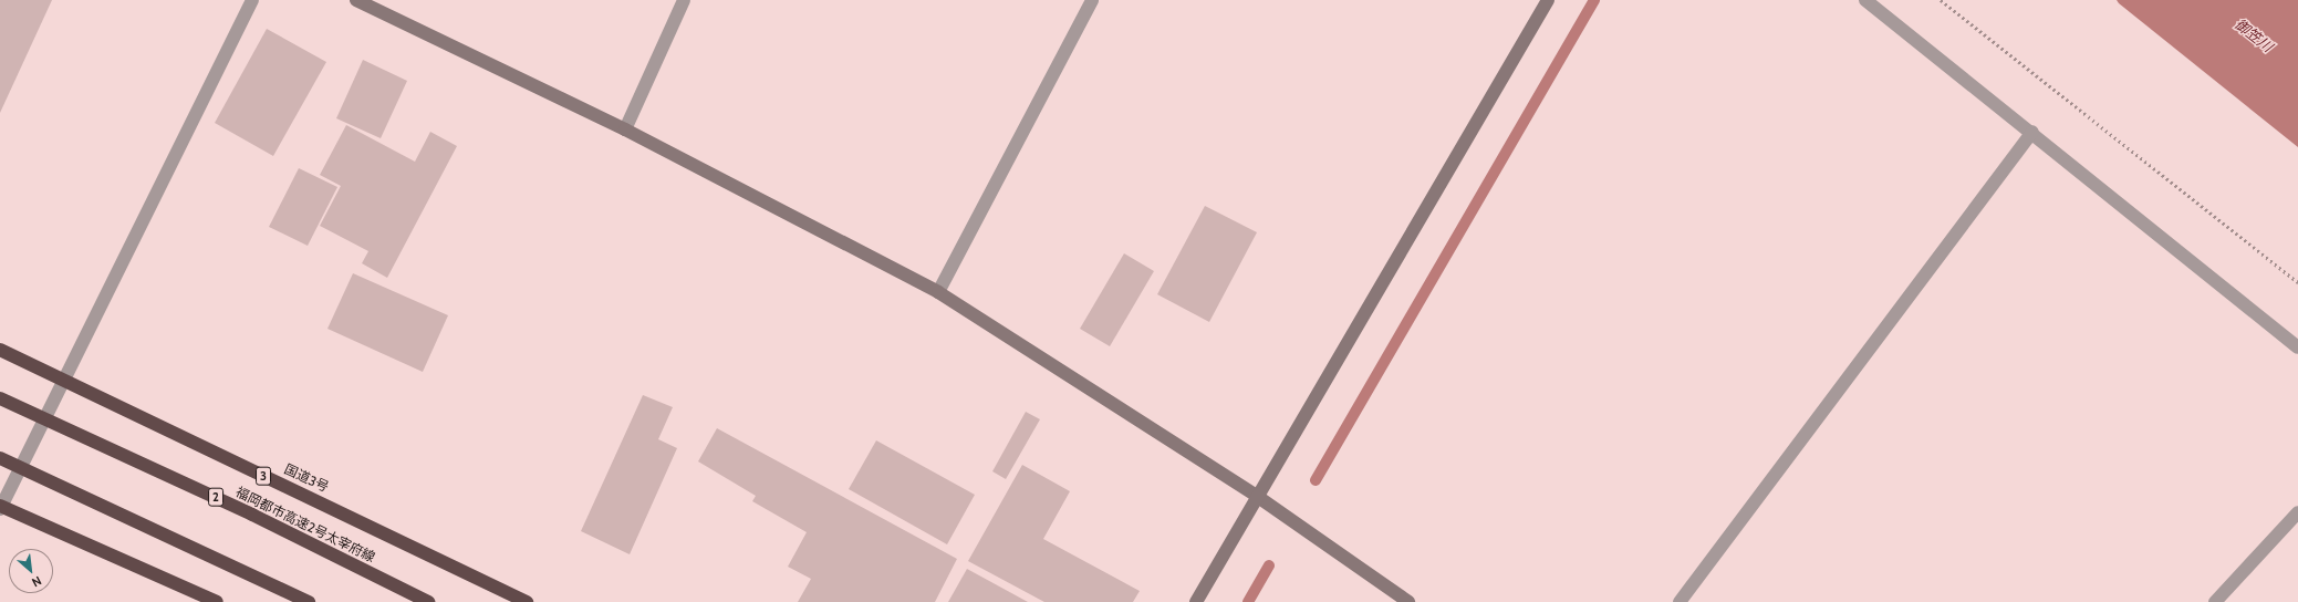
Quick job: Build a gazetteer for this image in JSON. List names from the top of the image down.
{
  "streets": {
    "highway": [
      "3",
      "国道3号",
      "2",
      "福岡都市高速2号太宰府線"
    ]
  },
  "water": ["御笠川"],
  "north": "bottom right"
}
